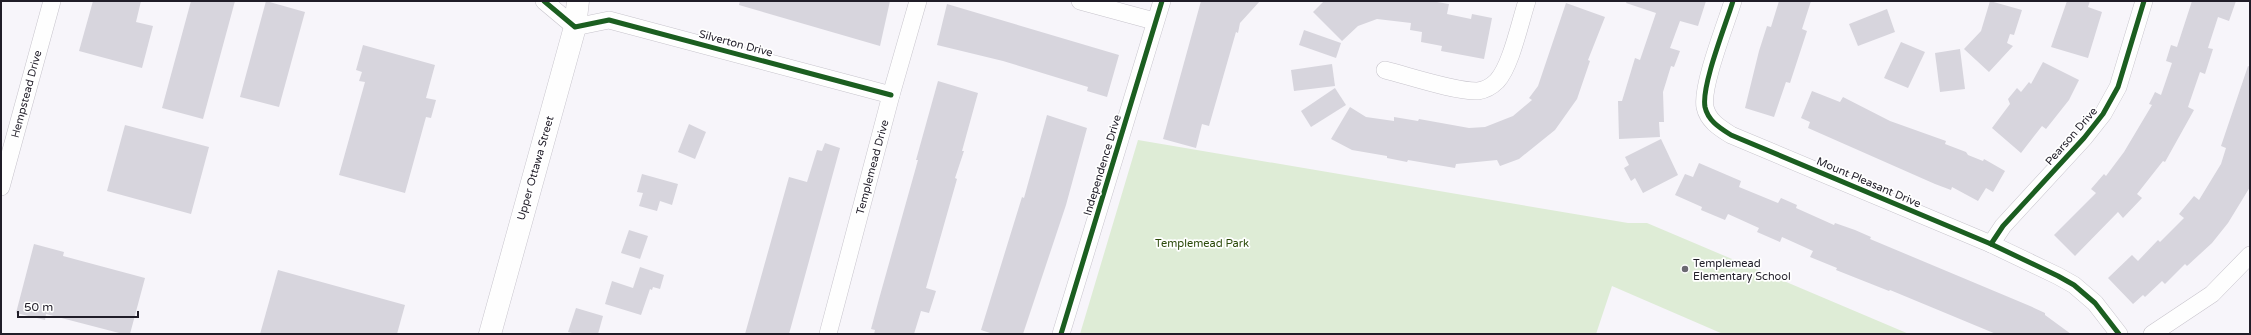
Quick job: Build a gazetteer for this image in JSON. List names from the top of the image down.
{
  "streets": {
    "main road": ["Upper Ottawa Street"],
    "street": [
      "Silverton Drive",
      "Hempstead Drive",
      "Pearson Drive",
      "Independence Drive",
      "Templemead Drive",
      "Mount Pleasant Drive"
    ]
  },
  "crossings": [
    ["Silverton Drive", "Templemead Drive"],
    ["Silverton Drive", "Upper Ottawa Street"],
    ["Pearson Drive", "Mount Pleasant Drive"]
  ],
  "parks": ["Templemead Park"],
  "places": ["Templemead Elementary School"],
  "scale_bar": "50 m"
}
